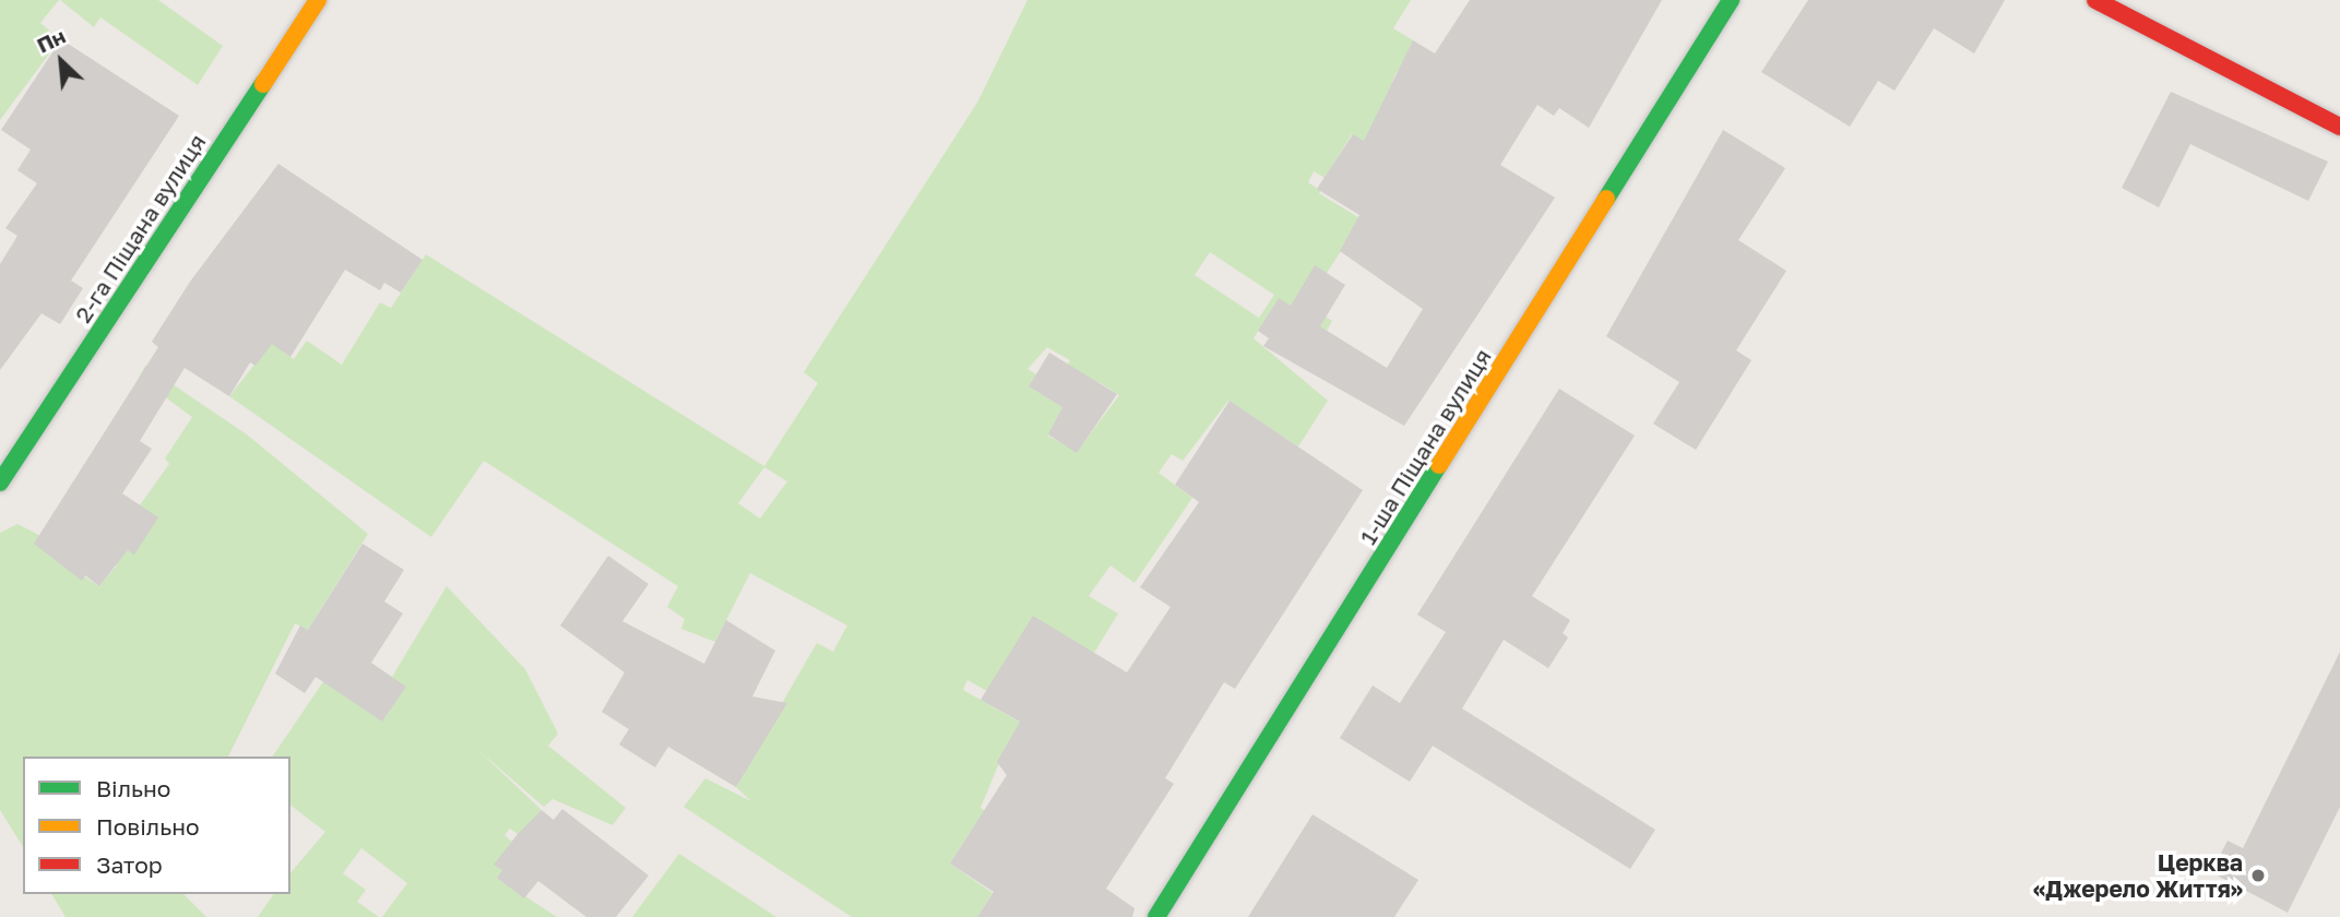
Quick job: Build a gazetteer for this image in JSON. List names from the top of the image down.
{
  "streets": {
    "street": ["2-га Піщана вулиця", "1-ша Піщана вулиця"]
  },
  "places": ["Церква «Джерело Життя»"],
  "legend": ["Вільно", "Повільно", "Затор"],
  "north": "top left"
}
